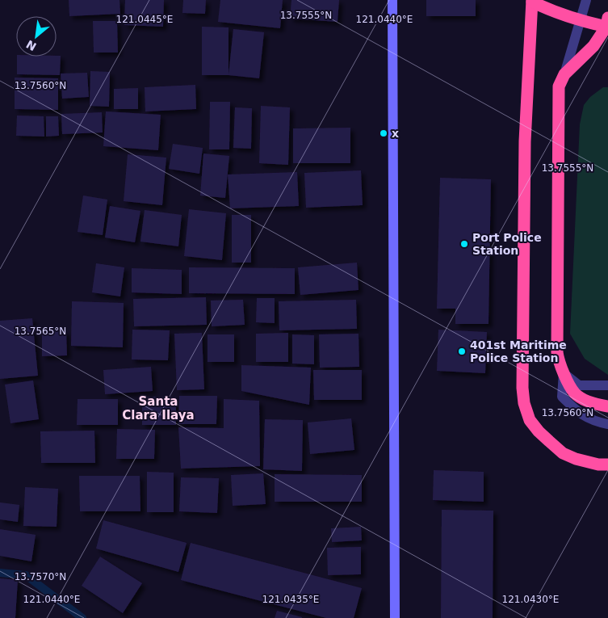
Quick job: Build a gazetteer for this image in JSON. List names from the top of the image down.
{
  "districts": ["Santa Clara Ilaya"],
  "places": ["x", "Port Police Station", "401st Maritime Police Station"],
  "north": "bottom left",
  "coordinates": [
    "13.7555°N",
    "121.0445°E",
    "121.0440°E",
    "13.7560°N",
    "13.7565°N",
    "13.7570°N",
    "121.0435°E",
    "121.0430°E"
  ]
}
